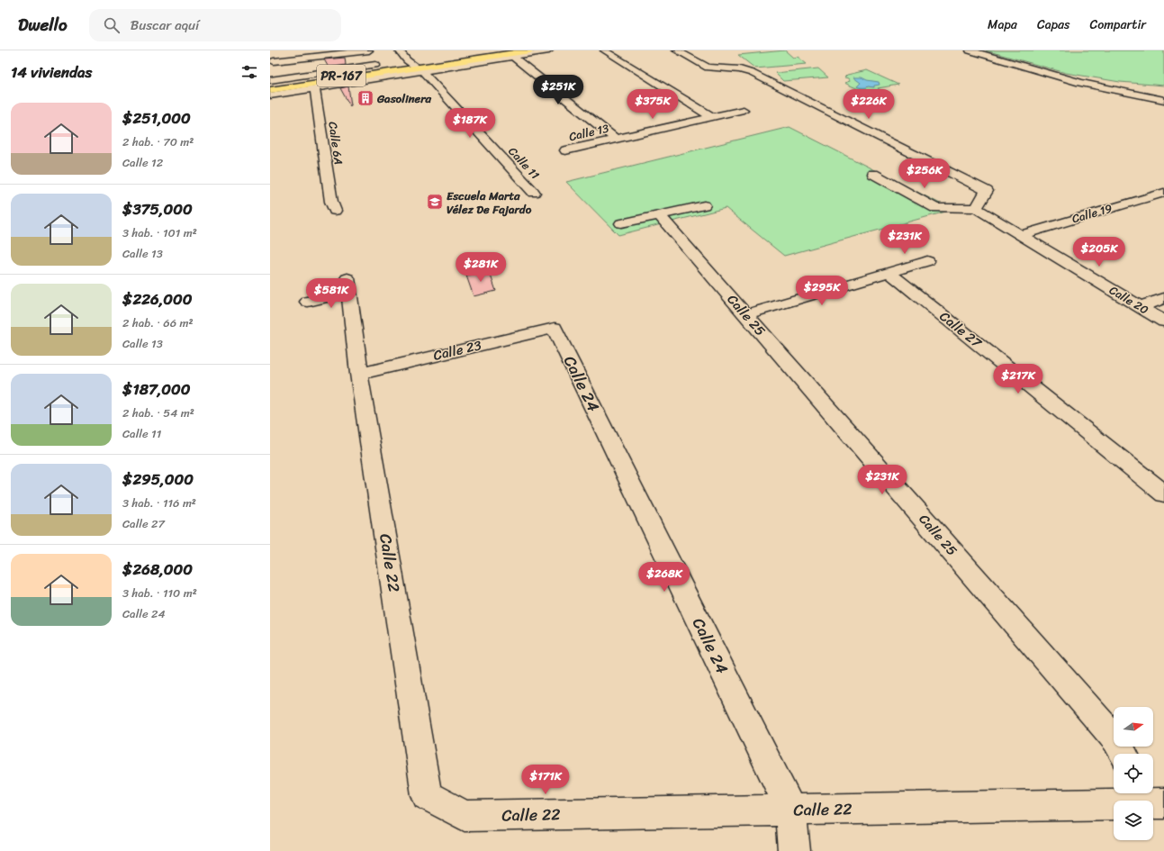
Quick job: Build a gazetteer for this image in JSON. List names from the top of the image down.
{
  "streets": {
    "highway": ["PR-167"],
    "street": [
      "Calle 13",
      "Calle 6A",
      "Calle 11",
      "Calle 19",
      "Calle 20",
      "Calle 25",
      "Calle 27",
      "Calle 23",
      "Calle 24",
      "Calle 22"
    ]
  },
  "crossings": [
    ["PR-167", "Calle 11"],
    ["Calle 19", "Calle 20"],
    ["Calle 23", "Calle 24"],
    ["Calle 23", "Calle 22"],
    ["Calle 24", "Calle 22"]
  ],
  "places": {
    "building": ["Gasolinera"],
    "school or university": ["Escuela Marta Vélez De Fajardo"]
  },
  "north": "right",
  "page": {
    "header": "Dwello",
    "search": "Buscar aquí",
    "nav": ["Mapa", "Capas", "Compartir"],
    "heading": "14 viviendas",
    "price": [
      "$251K",
      "$375K",
      "$226K",
      "$187K",
      "$256K",
      "$231K",
      "$205K",
      "$281K",
      "$295K",
      "$581K",
      "$217K",
      "$231K",
      "$268K",
      "$171K"
    ],
    "list": [
      {
        "name": "$251,000",
        "note": "2 hab. · 70 m² · Calle 12"
      },
      {
        "name": "$375,000",
        "note": "3 hab. · 101 m² · Calle 13"
      },
      {
        "name": "$226,000",
        "note": "2 hab. · 66 m² · Calle 13"
      },
      {
        "name": "$187,000",
        "note": "2 hab. · 54 m² · Calle 11"
      },
      {
        "name": "$295,000",
        "note": "3 hab. · 116 m² · Calle 27"
      },
      {
        "name": "$268,000",
        "note": "3 hab. · 110 m² · Calle 24"
      }
    ]
  }
}
